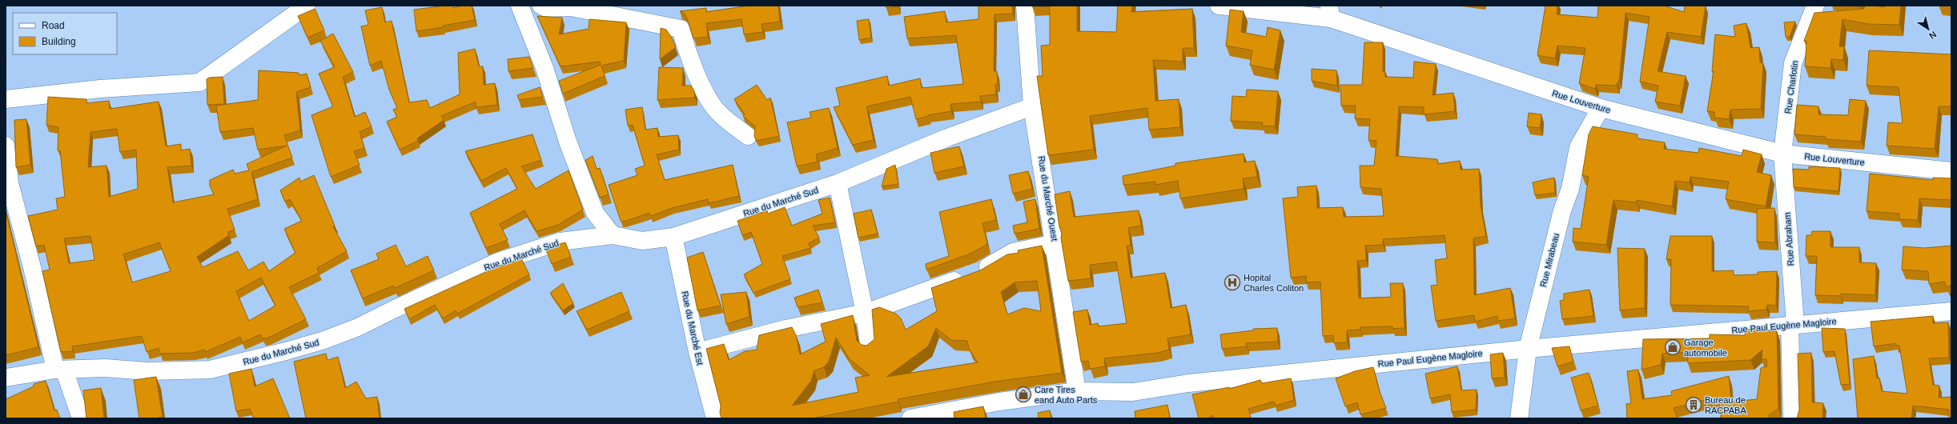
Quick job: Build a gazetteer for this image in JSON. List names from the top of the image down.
{
  "streets": {
    "street": [
      "Rue Charlotin",
      "Rue Louverture",
      "Rue du Marché Ouest",
      "Rue du Marché Sud",
      "Rue Abraham",
      "Rue Mirabeau",
      "Rue Paul Eugène Magloire",
      "Rue du Marché Est"
    ]
  },
  "crossings": [
    ["Rue Charlotin", "Rue Louverture"],
    ["Rue Charlotin", "Rue Abraham"],
    ["Rue Louverture", "Rue Abraham"],
    ["Rue Louverture", "Rue Mirabeau"],
    ["Rue du Marché Ouest", "Rue du Marché Sud"],
    ["Rue du Marché Ouest", "Rue Paul Eugène Magloire"],
    ["Rue du Marché Sud", "Rue du Marché Est"],
    ["Rue Abraham", "Rue Paul Eugène Magloire"],
    ["Rue Mirabeau", "Rue Paul Eugène Magloire"]
  ],
  "places": {
    "hospital": ["Hopital Charles Coliton"],
    "shop": ["Garage automobile", "Care Tires eand Auto Parts"],
    "building": ["Bureau de RACPABA"]
  },
  "legend": ["Road", "Building"],
  "north": "bottom right"
}
